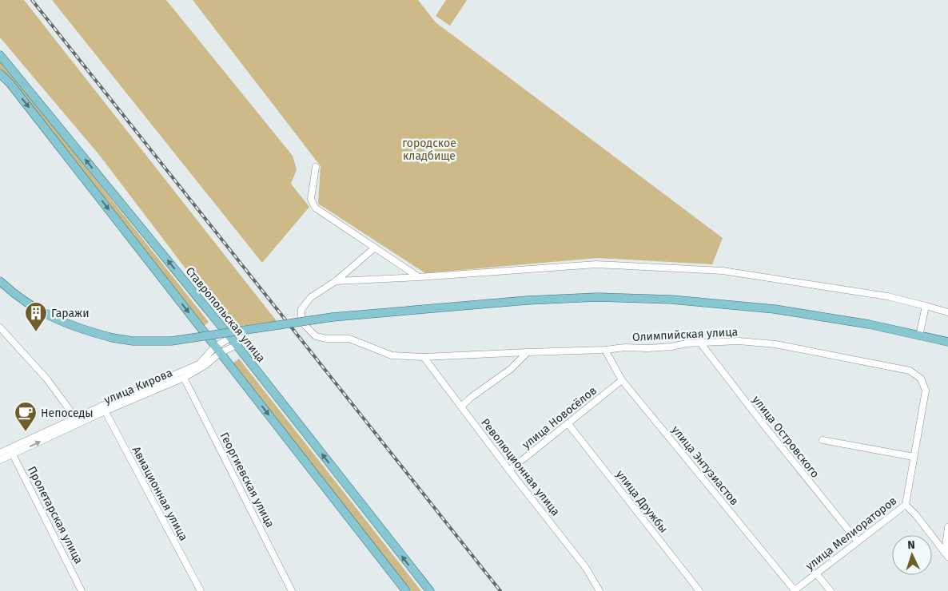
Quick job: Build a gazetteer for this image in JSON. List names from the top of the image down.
{
  "streets": {
    "main road": ["Ставропольская улица"],
    "street": [
      "Олимпийская улица",
      "улица Кирова",
      "улица Новосёлов",
      "улица Островского",
      "улица Энтузиастов",
      "Революционная улица",
      "Георгиевская улица",
      "Авиационная улица",
      "улица Дружбы",
      "Пролетарская улица",
      "улица Мелиораторов"
    ]
  },
  "crossings": [
    ["Ставропольская улица", "улица Кирова"],
    ["Олимпийская улица", "улица Островского"],
    ["Олимпийская улица", "улица Энтузиастов"],
    ["Олимпийская улица", "Революционная улица"],
    ["Олимпийская улица", "улица Мелиораторов"],
    ["улица Кирова", "Георгиевская улица"],
    ["улица Кирова", "Авиационная улица"],
    ["улица Кирова", "Пролетарская улица"],
    ["улица Новосёлов", "улица Энтузиастов"],
    ["улица Новосёлов", "Революционная улица"],
    ["улица Новосёлов", "улица Дружбы"],
    ["улица Островского", "улица Мелиораторов"],
    ["улица Энтузиастов", "улица Мелиораторов"]
  ],
  "parks": ["городское кладбище"],
  "places": {
    "building": ["Гаражи"],
    "cafe": ["Непоседы"]
  },
  "north": "top"
}
